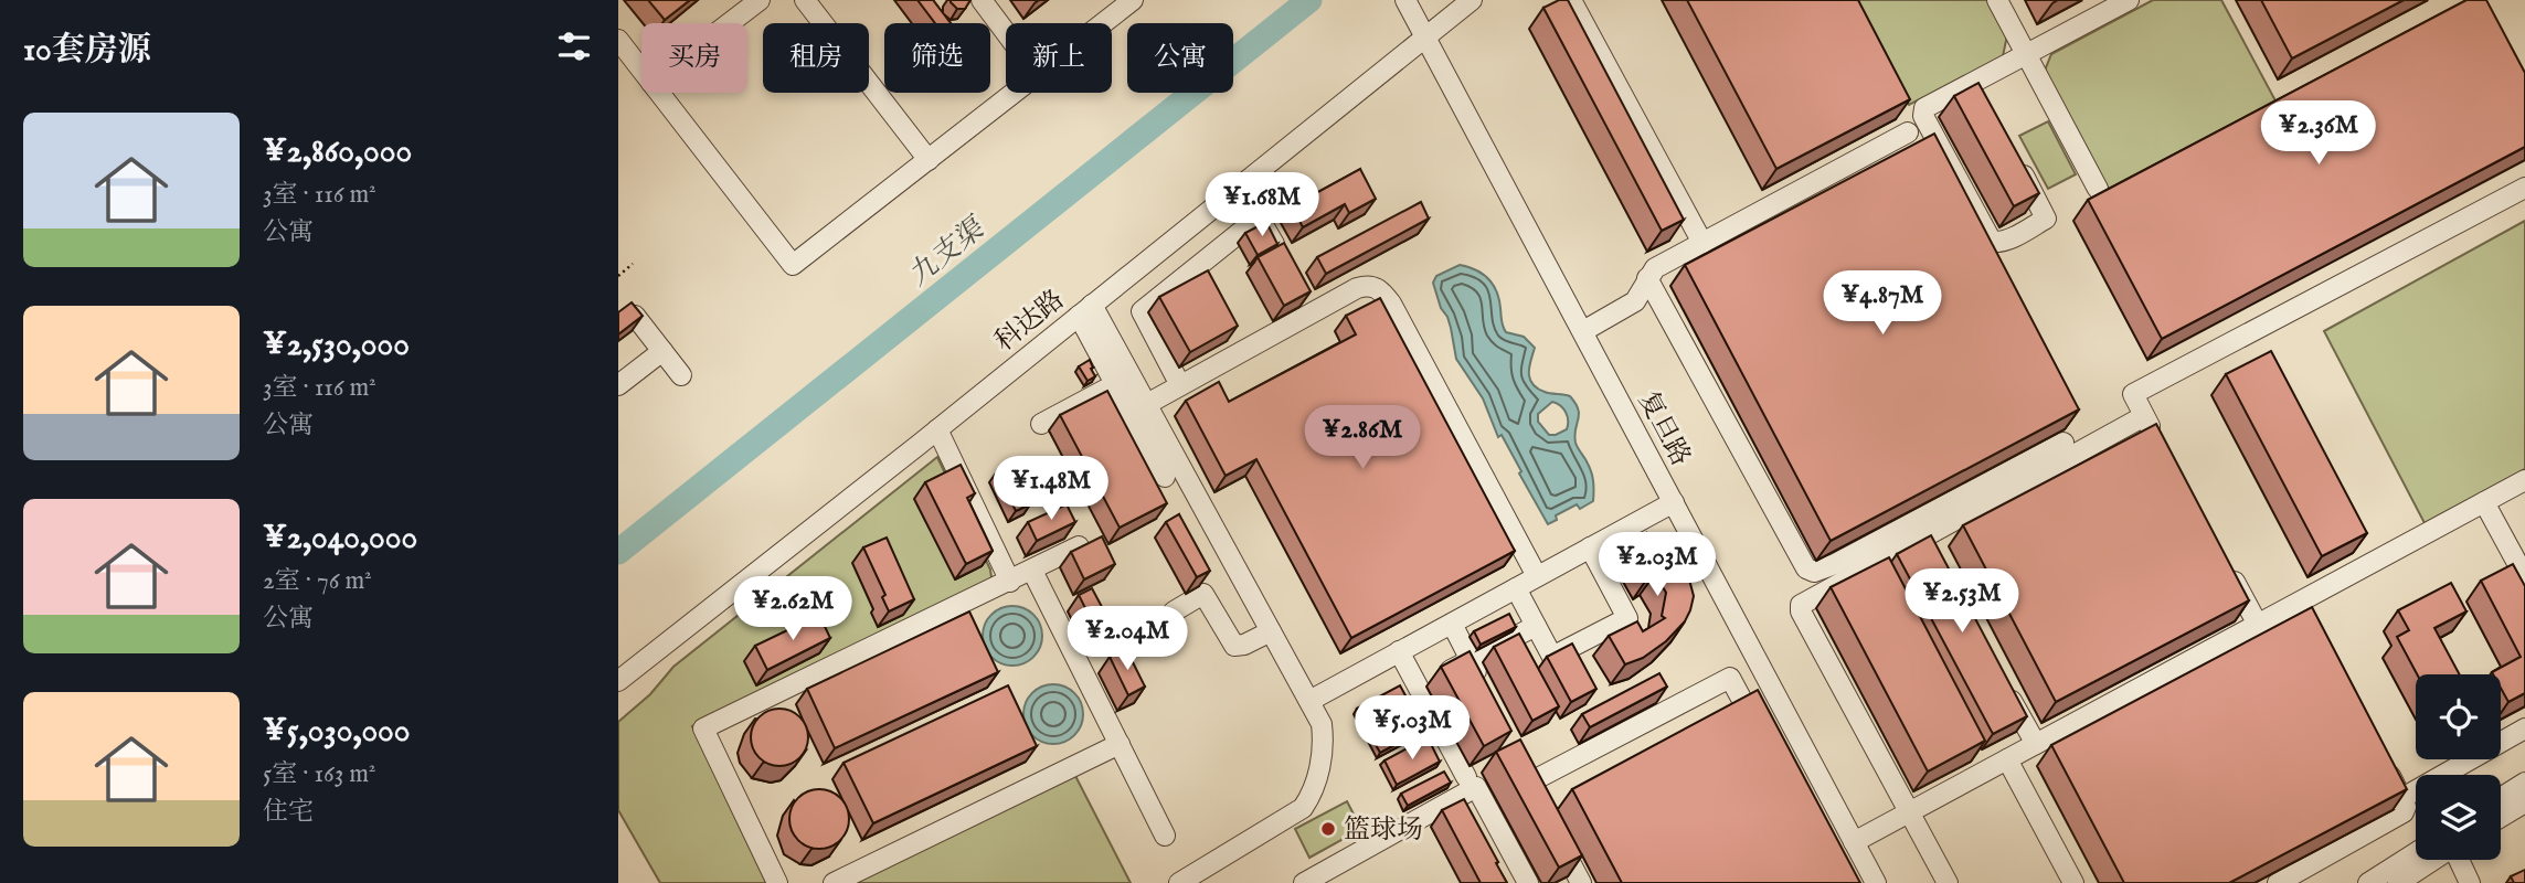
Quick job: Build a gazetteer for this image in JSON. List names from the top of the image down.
{
  "streets": {
    "street": ["科达路", "复旦路"]
  },
  "crossings": [
    ["科达路", "复旦路"]
  ],
  "water": ["九支渠"],
  "places": ["篮球场"],
  "page": {
    "heading": "10套房源",
    "chip": [
      "买房",
      "租房",
      "筛选",
      "新上",
      "公寓"
    ],
    "list": [
      {
        "name": "¥2,860,000",
        "note": "3室 · 116 m² · 公寓"
      },
      {
        "name": "¥2,530,000",
        "note": "3室 · 116 m² · 公寓"
      },
      {
        "name": "¥2,040,000",
        "note": "2室 · 76 m² · 公寓"
      },
      {
        "name": "¥5,030,000",
        "note": "5室 · 163 m² · 住宅"
      }
    ],
    "price": [
      "¥2.36M",
      "¥1.68M",
      "¥4.87M",
      "¥2.86M",
      "¥1.48M",
      "¥2.03M",
      "¥2.53M",
      "¥2.62M",
      "¥2.04M",
      "¥5.03M"
    ]
  }
}
